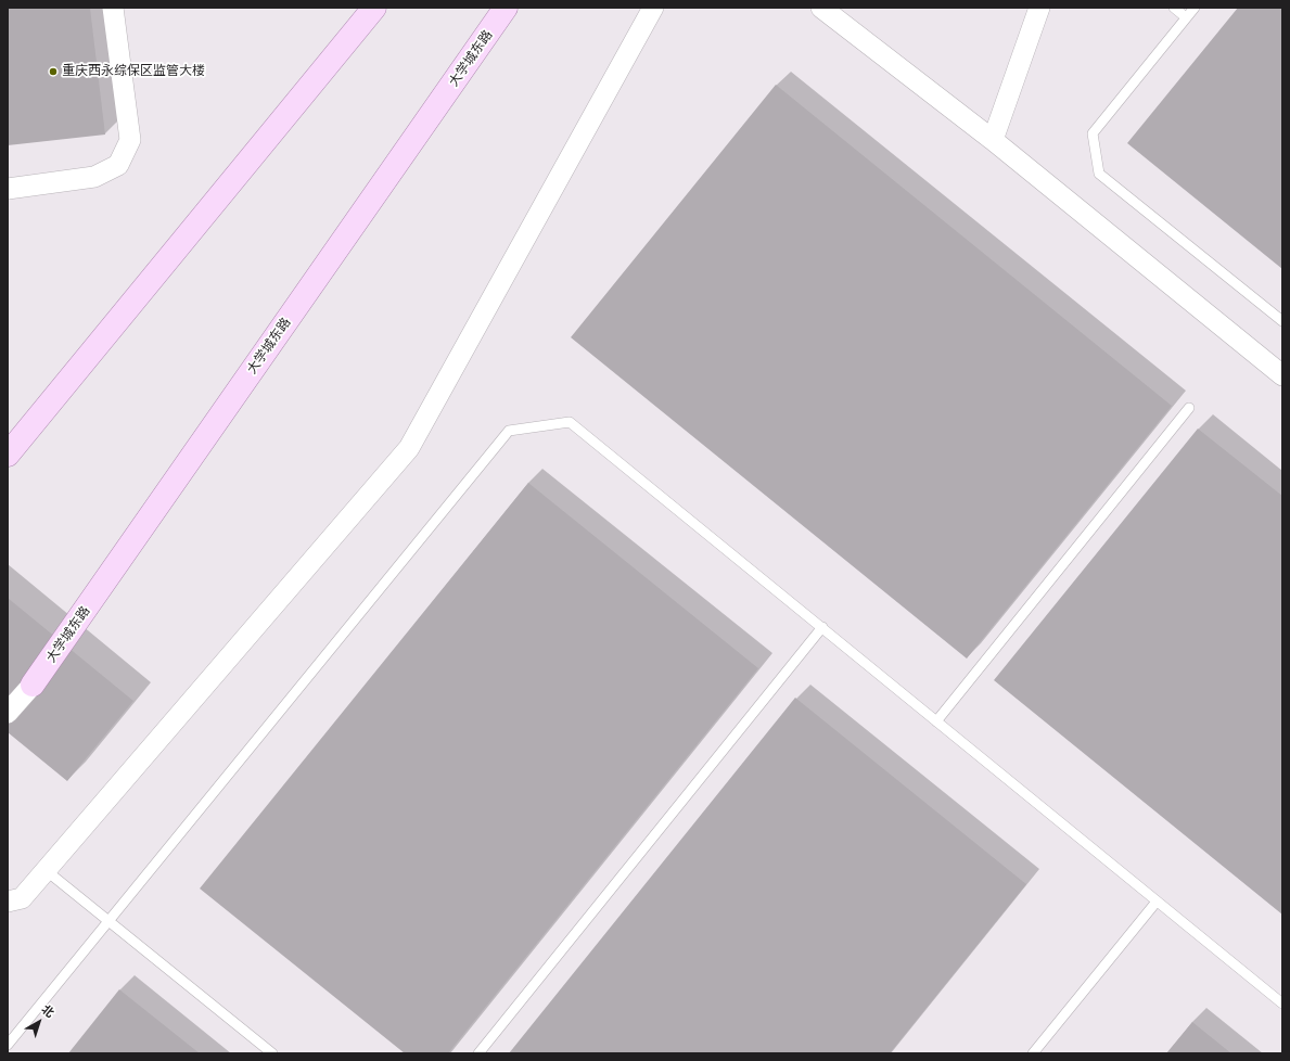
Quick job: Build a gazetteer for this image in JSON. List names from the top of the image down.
{
  "streets": {
    "main road": ["大学城东路"]
  },
  "places": ["重庆西永综保区监管大楼"],
  "north": "top right"
}
